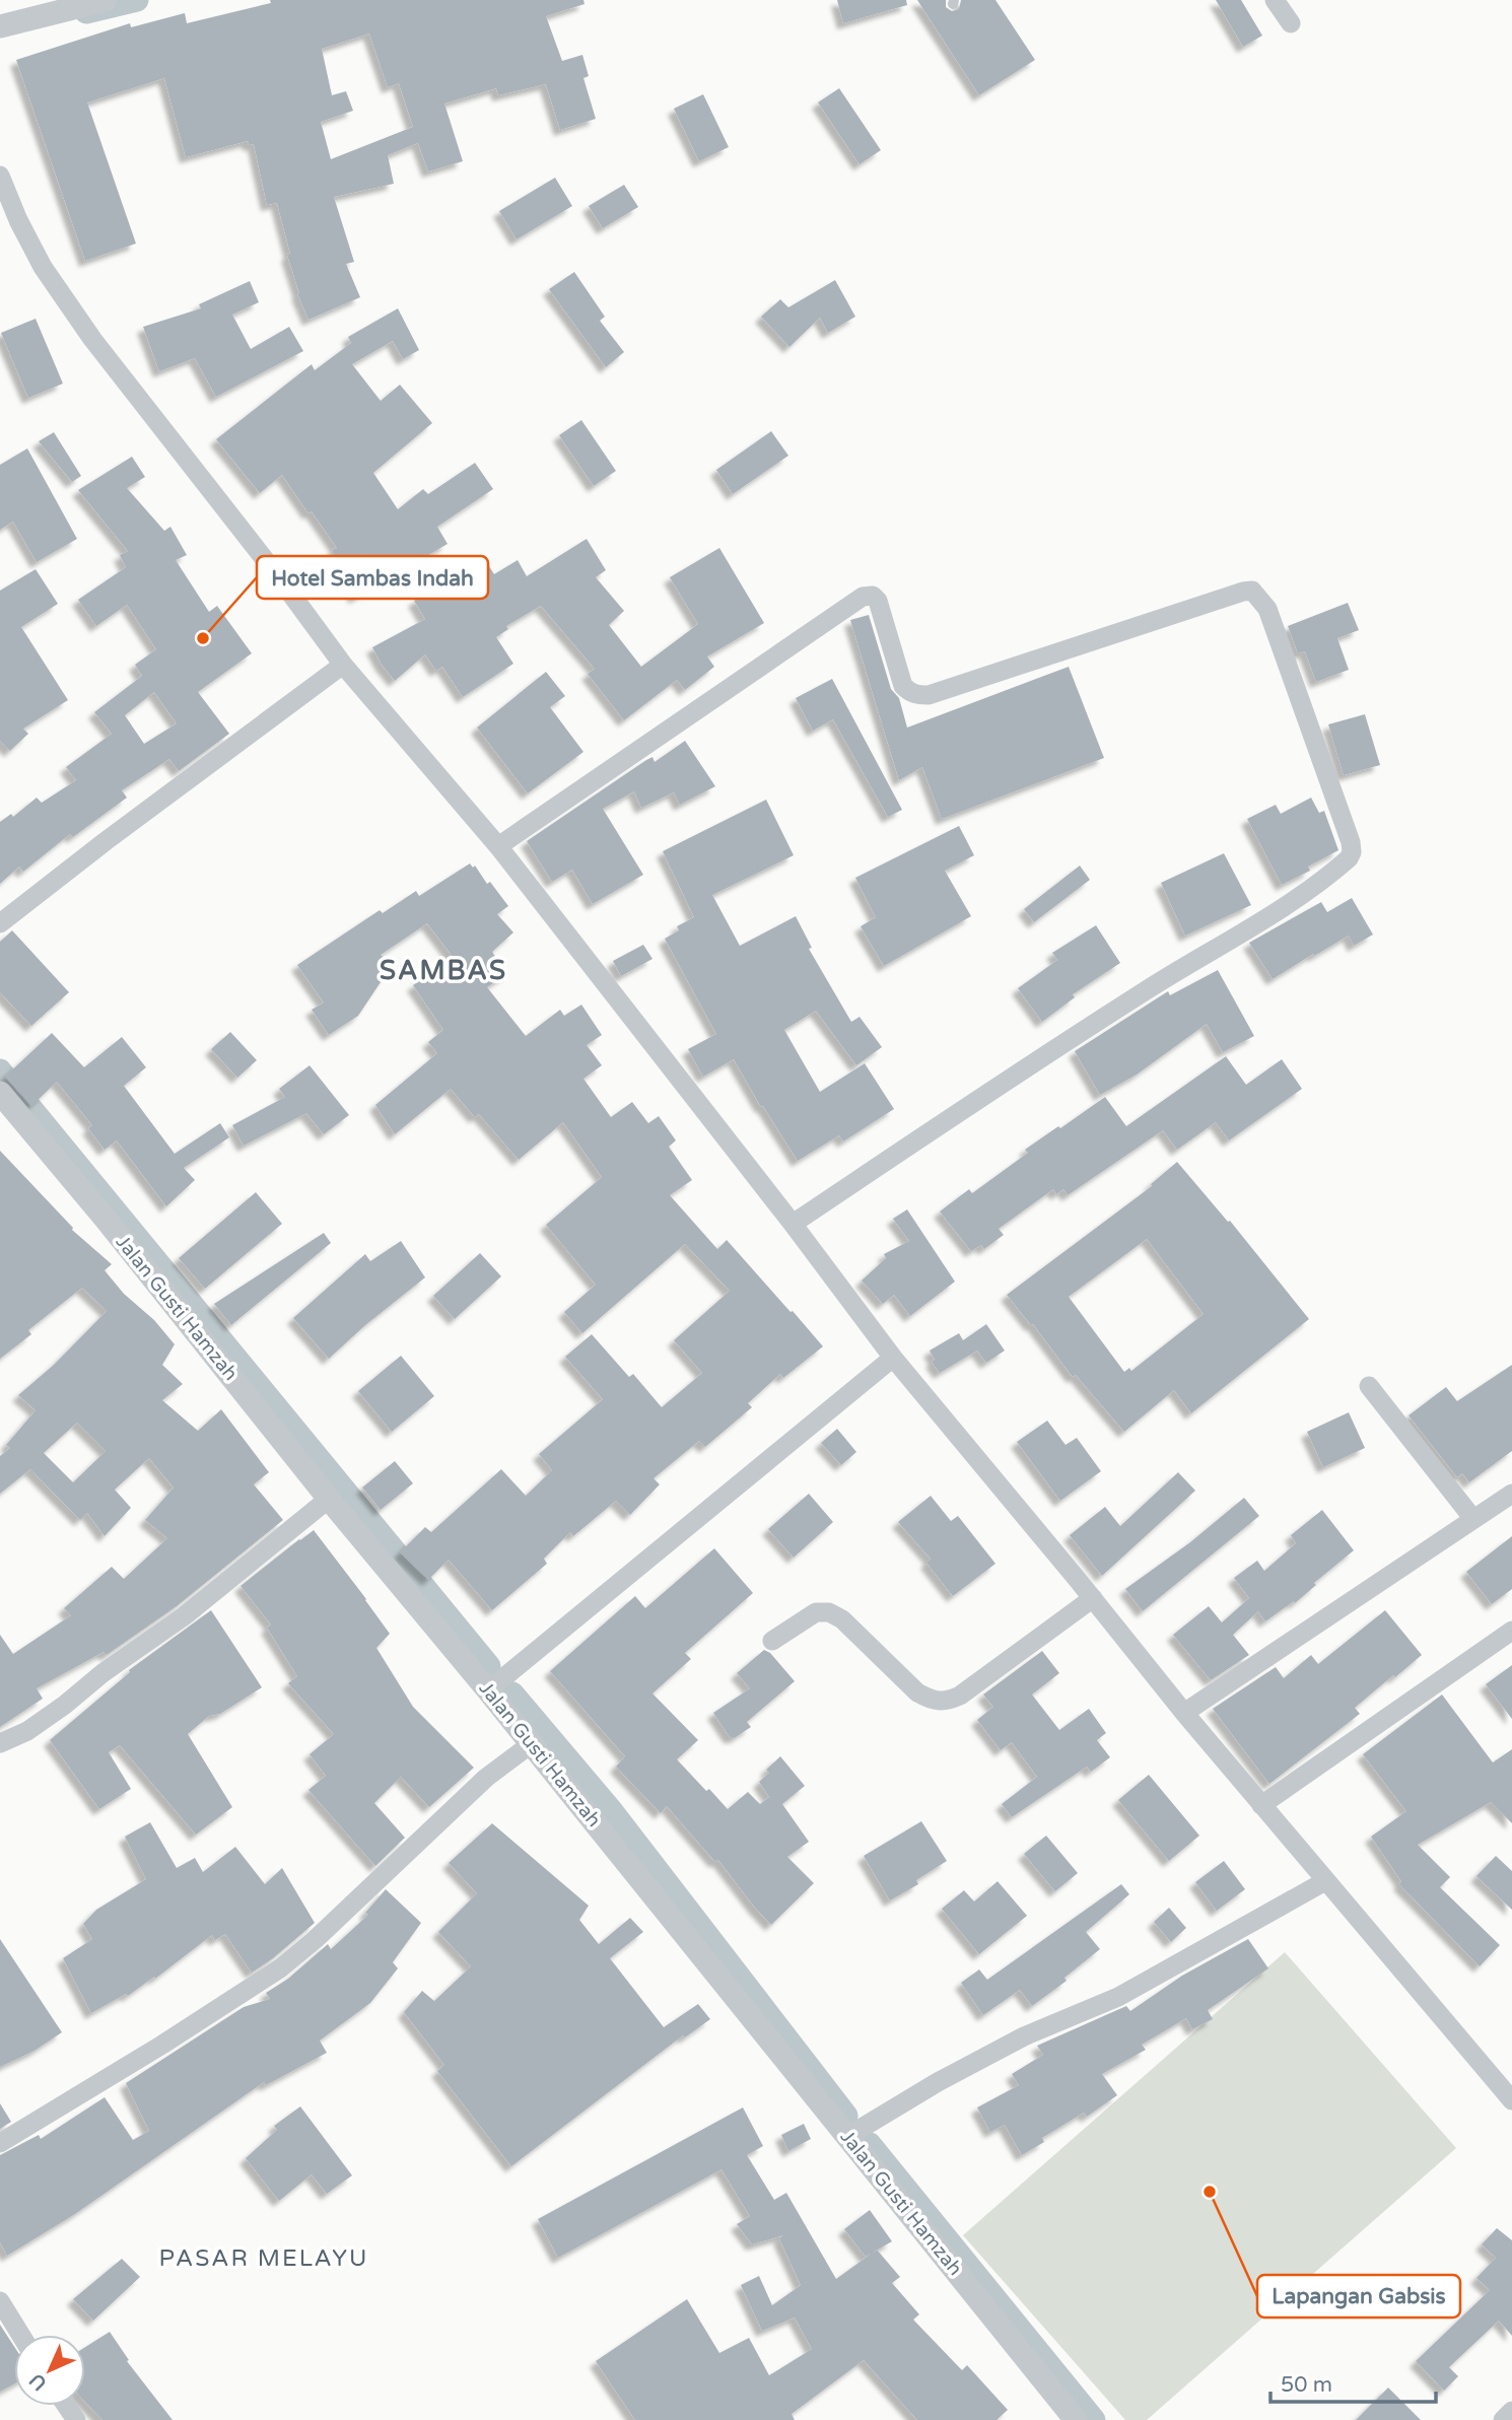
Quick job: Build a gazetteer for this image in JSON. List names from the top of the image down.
{
  "streets": {
    "street": ["Jalan Gusti Hamzah"]
  },
  "districts": ["SAMBAS", "PASAR MELAYU"],
  "places": ["Hotel Sambas Indah", "Lapangan Gabsis"],
  "scale_bar": "50 m",
  "north": "bottom left"
}
